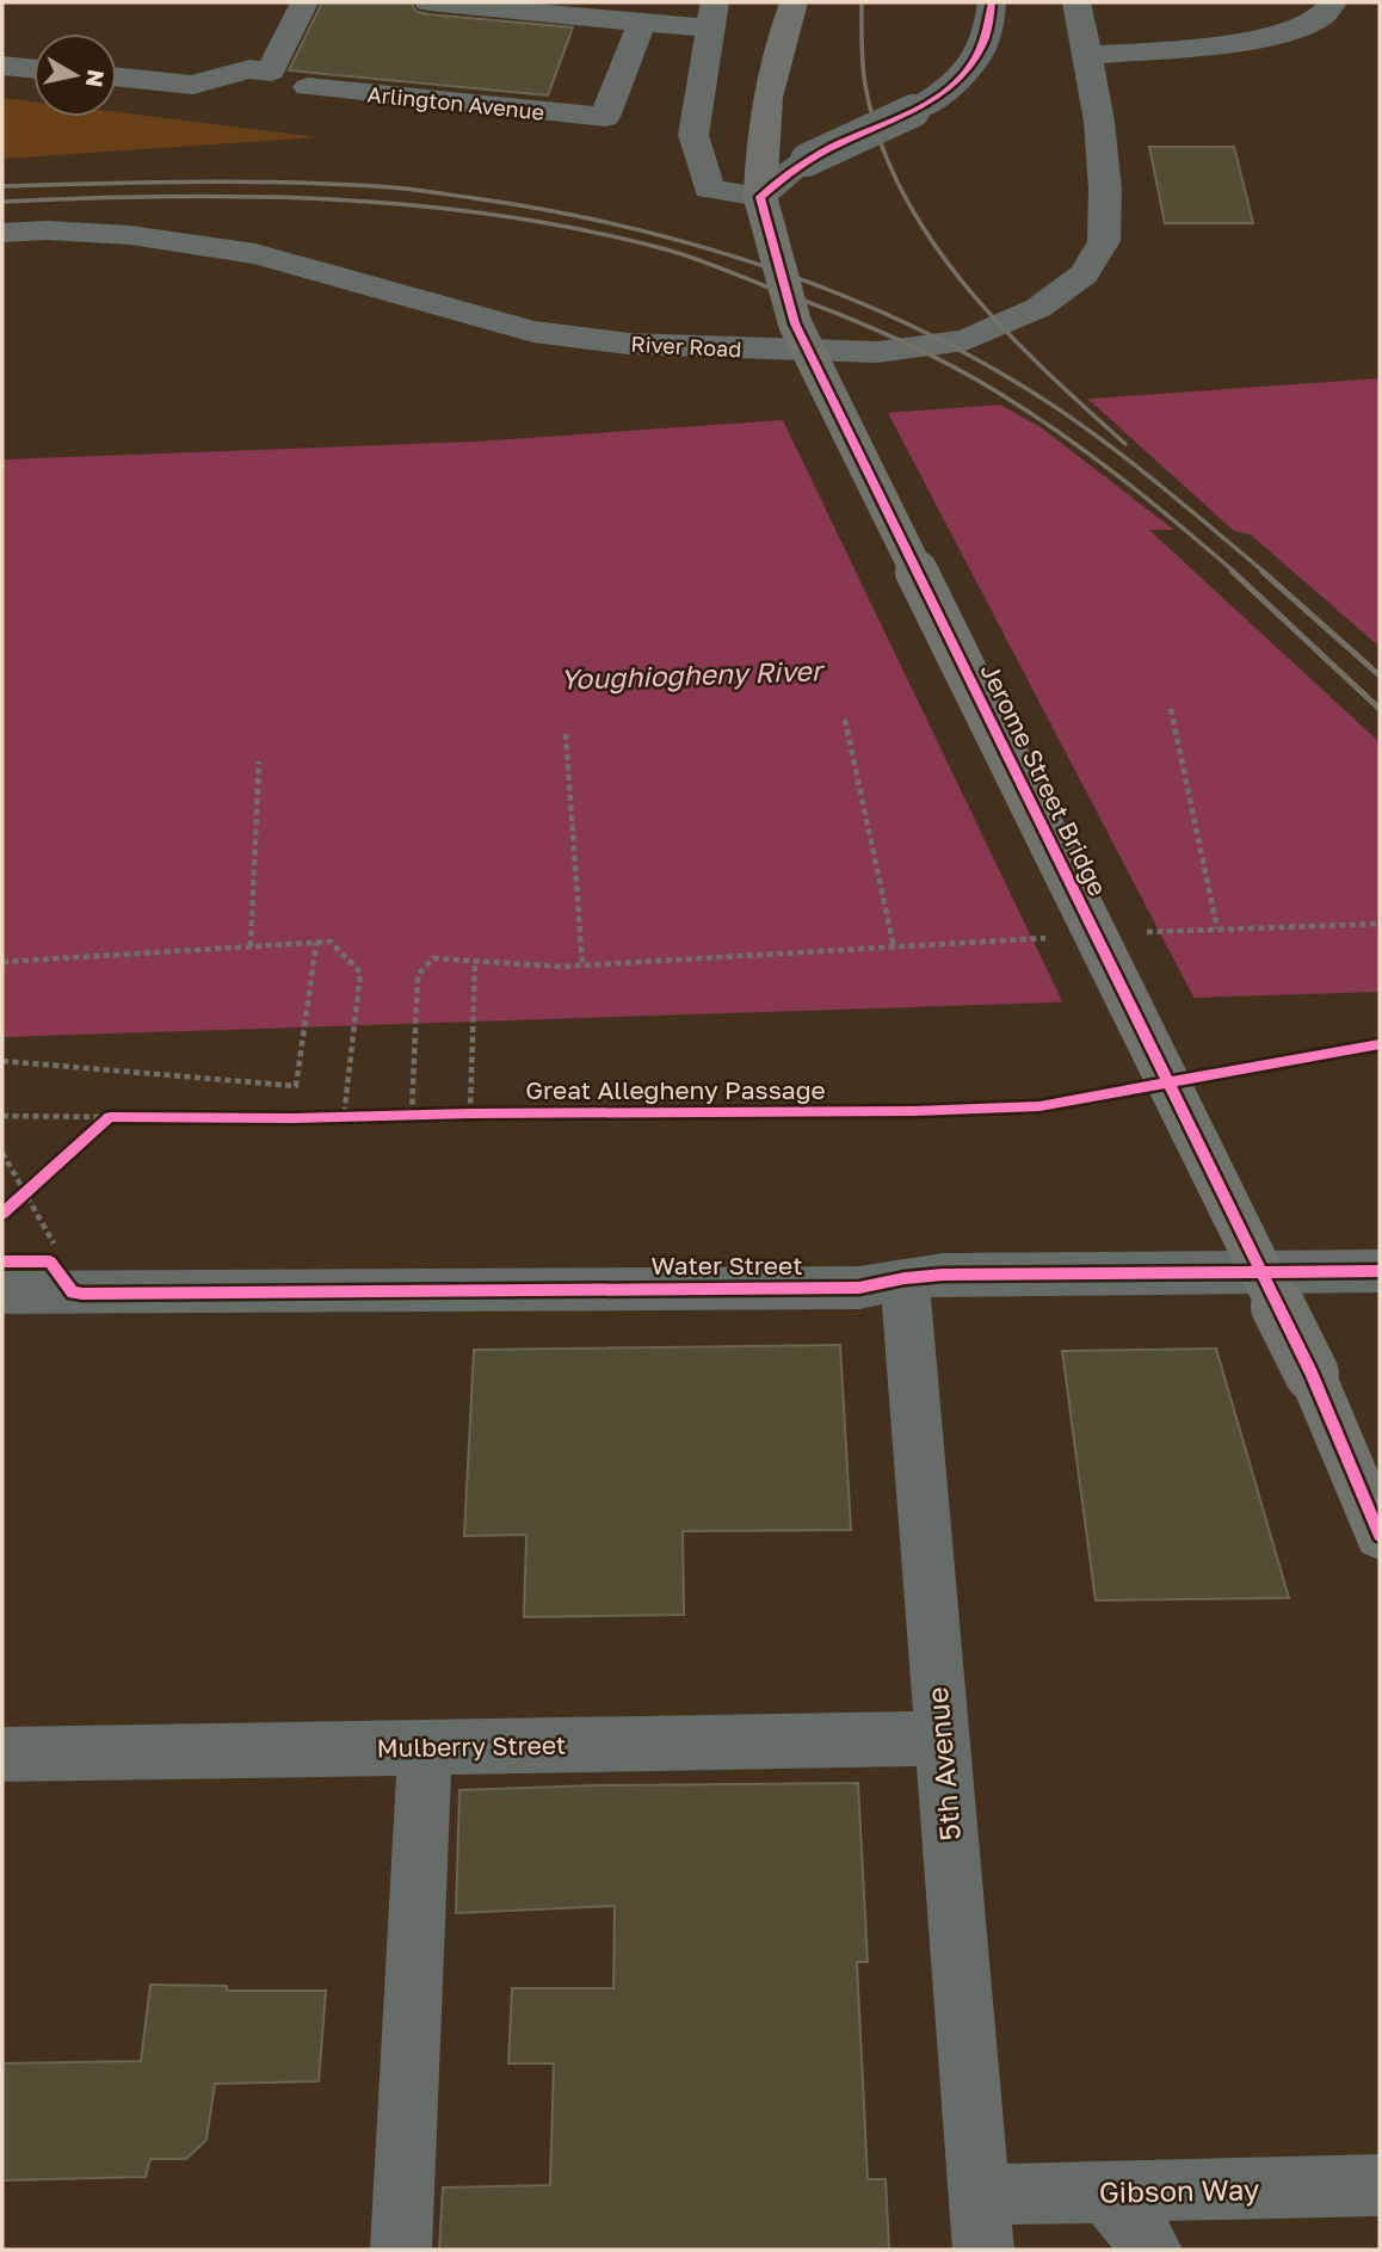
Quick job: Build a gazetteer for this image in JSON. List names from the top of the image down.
{
  "streets": {
    "main road": ["Jerome Street Bridge"],
    "street": [
      "Arlington Avenue",
      "River Road",
      "Water Street",
      "Mulberry Street",
      "5th Avenue",
      "Gibson Way"
    ],
    "cycle path": ["Great Allegheny Passage"]
  },
  "crossings": [
    ["Water Street", "5th Avenue"],
    ["Mulberry Street", "5th Avenue"],
    ["5th Avenue", "Gibson Way"]
  ],
  "water": ["Youghiogheny River"],
  "north": "right"
}
